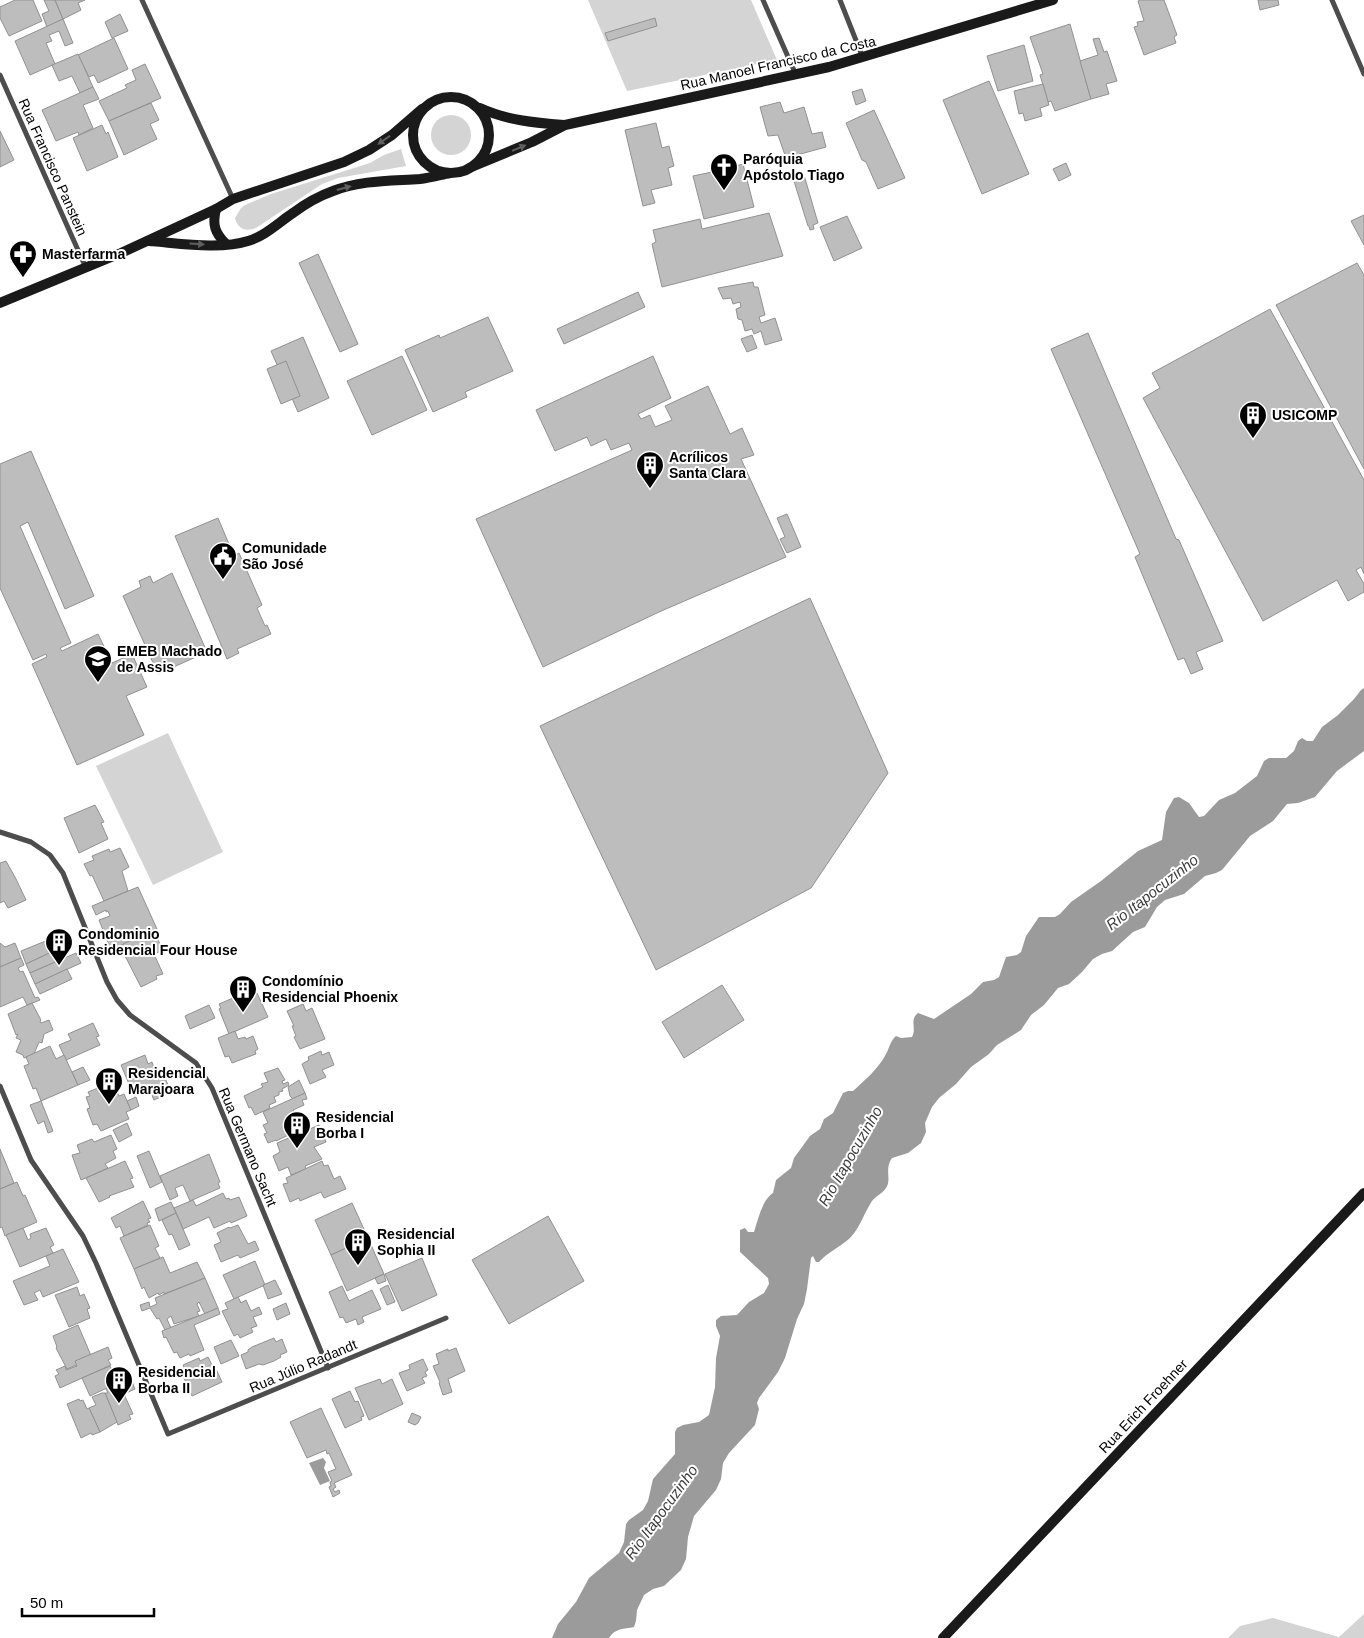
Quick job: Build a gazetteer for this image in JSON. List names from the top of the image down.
{
  "streets": {
    "main road": ["Rua Manoel Francisco da Costa", "Rua Erich Froehner"],
    "street": ["Rua Francisco Panstein", "Rua Germano Sacht", "Rua Júlio Radandt"]
  },
  "crossings": [
    ["Rua Germano Sacht", "Rua Júlio Radandt"]
  ],
  "water": ["Rio Itapocuzinho"],
  "places": {
    "church": ["Paróquia Apóstolo Tiago"],
    "pharmacy": ["Masterfarma"],
    "building": [
      "USICOMP",
      "Acrílicos Santa Clara",
      "Condominio Residencial Four House",
      "Condomínio Residencial Phoenix",
      "Residencial Marajoara",
      "Residencial Borba I",
      "Residencial Sophia II",
      "Residencial Borba II"
    ],
    "public building": ["Comunidade São José"],
    "school or university": ["EMEB Machado de Assis"]
  },
  "scale_bar": "50 m"
}
